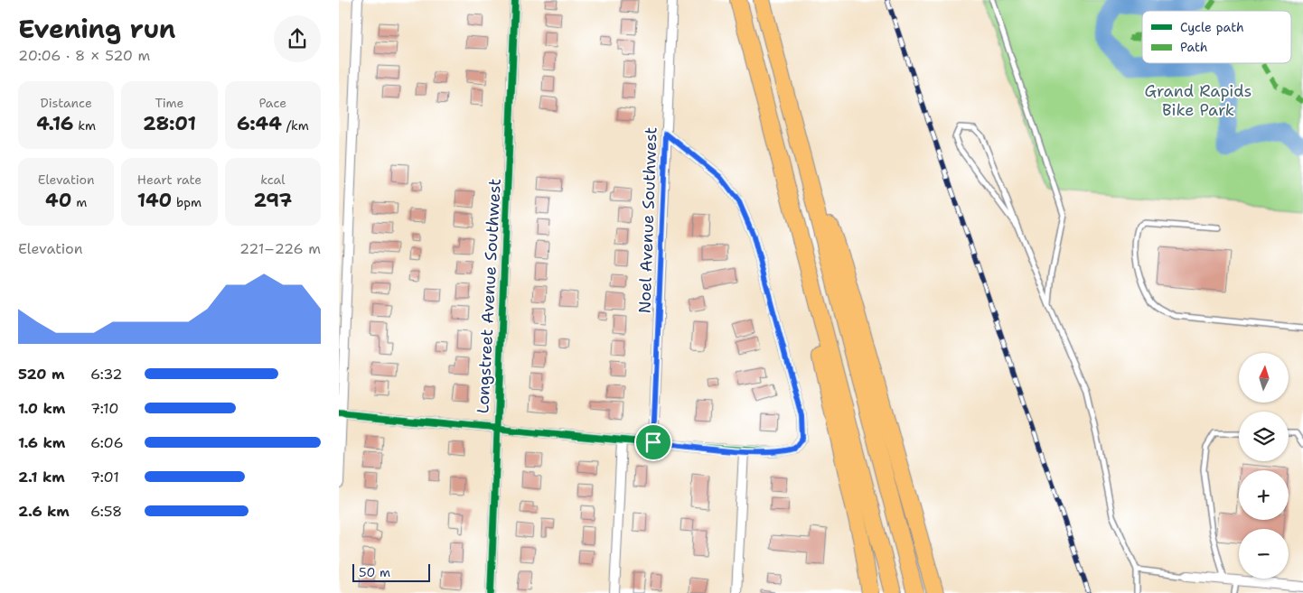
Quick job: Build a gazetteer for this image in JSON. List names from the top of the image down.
{
  "streets": {
    "street": ["Noel Avenue Southwest", "Longstreet Avenue Southwest"]
  },
  "parks": ["Grand Rapids Bike Park"],
  "legend": ["Cycle path", "Path"],
  "scale_bar": "50 m",
  "north": "top",
  "page": {
    "heading": ["Evening run", "20:06 · 8 × 520 m"],
    "stats": [
      ["Distance", "4.16 km"],
      ["Time", "28:01"],
      ["Pace", "6:44 /km"],
      ["Elevation", "40 m"],
      ["Heart rate", "140 bpm"],
      ["kcal", "297"]
    ],
    "chart": ["Elevation", "221–226 m"],
    "map_buttons": ["+", "−"],
    "list": [
      {
        "name": "520 m",
        "note": "6:32"
      },
      {
        "name": "1.0 km",
        "note": "7:10"
      },
      {
        "name": "1.6 km",
        "note": "6:06"
      },
      {
        "name": "2.1 km",
        "note": "7:01"
      },
      {
        "name": "2.6 km",
        "note": "6:58"
      }
    ],
    "scale": "50 m"
  }
}
